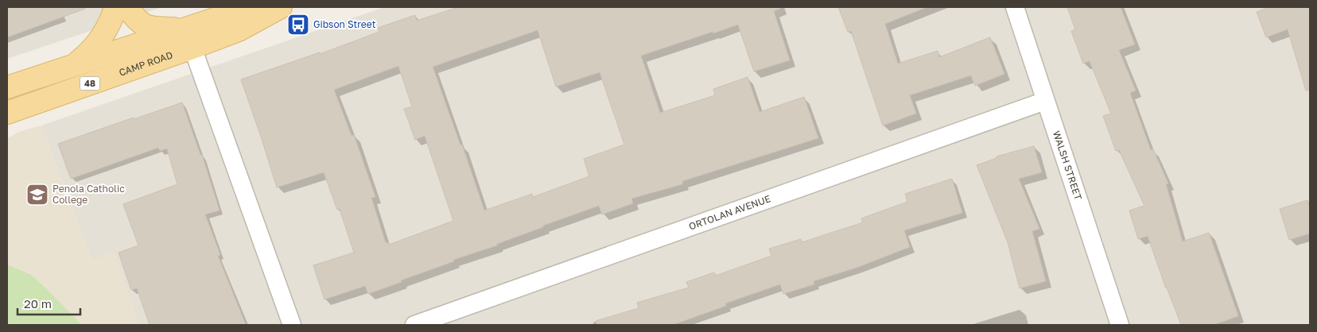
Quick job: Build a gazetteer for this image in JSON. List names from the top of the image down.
{
  "streets": {
    "main road": ["CAMP ROAD", "48"],
    "street": ["WALSH STREET", "ORTOLAN AVENUE"]
  },
  "crossings": [
    ["WALSH STREET", "ORTOLAN AVENUE"]
  ],
  "places": {
    "bus stop": ["Gibson Street"],
    "school or university": ["Penola Catholic College"]
  },
  "scale_bar": "20 m"
}
